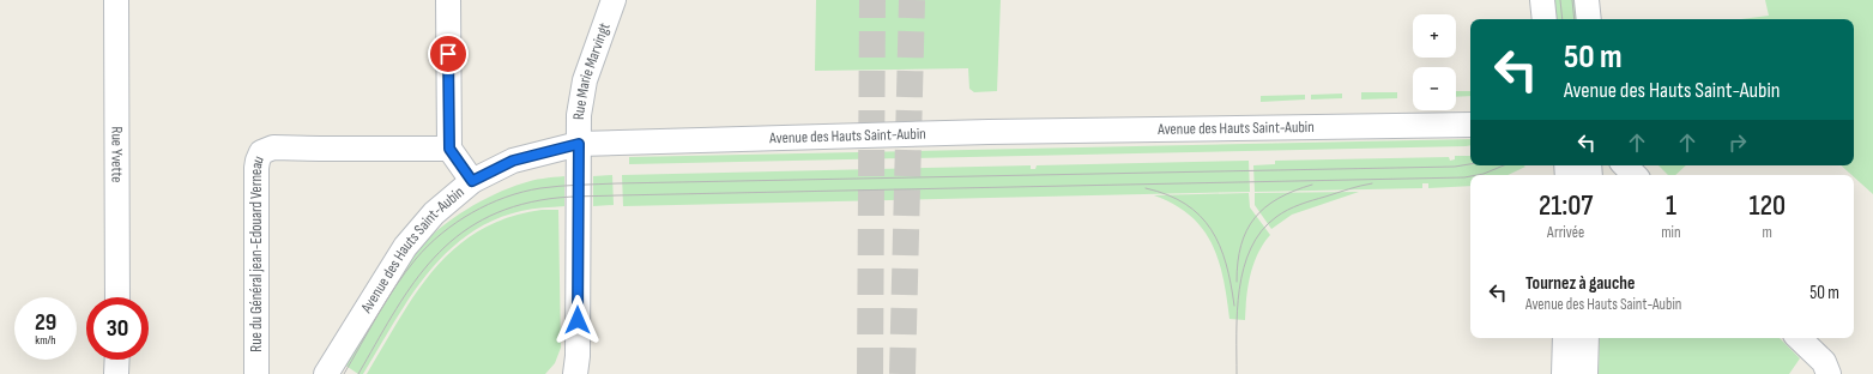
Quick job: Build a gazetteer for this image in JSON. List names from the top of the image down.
{
  "streets": {
    "street": [
      "Rue Marie Marvingt",
      "Avenue des Hauts Saint-Aubin",
      "Rue Yvette",
      "Rue du Général jean-Edouard Verneau"
    ]
  },
  "crossings": [
    ["Rue Marie Marvingt", "Avenue des Hauts Saint-Aubin"]
  ],
  "page": {
    "map_buttons": ["+", "−"],
    "turn": ["50 m", "Avenue des Hauts Saint-Aubin"],
    "eta": [
      "21:07",
      "Arrivée",
      "1",
      "min",
      "120",
      "m"
    ],
    "list": [
      {
        "name": "Tournez à gauche",
        "note": "Avenue des Hauts Saint-Aubin",
        "value": "50 m"
      }
    ],
    "speed": "29 km/h",
    "limit": "30"
  }
}
